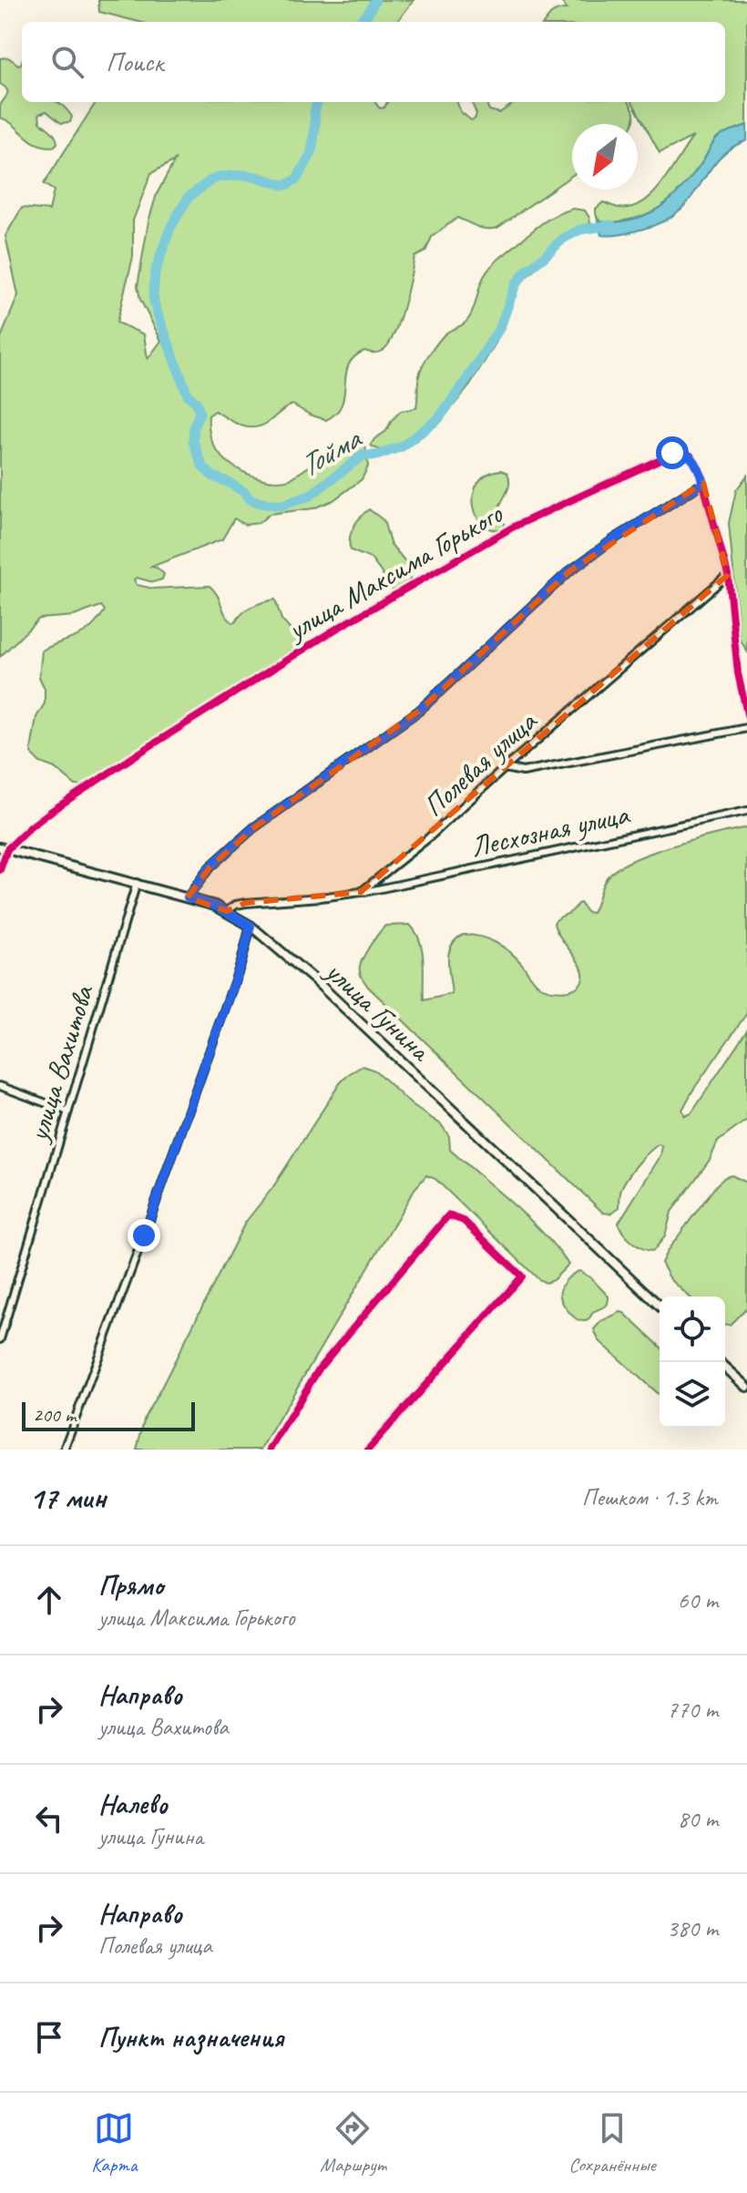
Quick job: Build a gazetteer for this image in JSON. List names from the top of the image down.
{
  "streets": {
    "main road": ["улица Гунина"],
    "street": [
      "улица Максима Горького",
      "Полевая улица",
      "Лесхозная улица",
      "улица Вахитова"
    ]
  },
  "crossings": [
    ["улица Максима Горького", "Полевая улица"],
    ["улица Максима Горького", "улица Гунина"],
    ["Полевая улица", "Лесхозная улица"],
    ["улица Гунина", "улица Вахитова"]
  ],
  "water": ["Тойма"],
  "scale_bar": "200 m",
  "north": "bottom left",
  "page": {
    "search": "Поиск",
    "scale": "200 m",
    "heading": ["17 мин", "Пешком · 1.3 km"],
    "list": [
      ["Прямо", "улица Максима Горького", "60 m"],
      ["Направо", "улица Вахитова", "770 m"],
      ["Налево", "улица Гунина", "80 m"],
      ["Направо", "Полевая улица", "380 m"],
      "Пункт назначения"
    ],
    "nav": ["Карта", "Маршрут", "Сохранённые"]
  }
}
